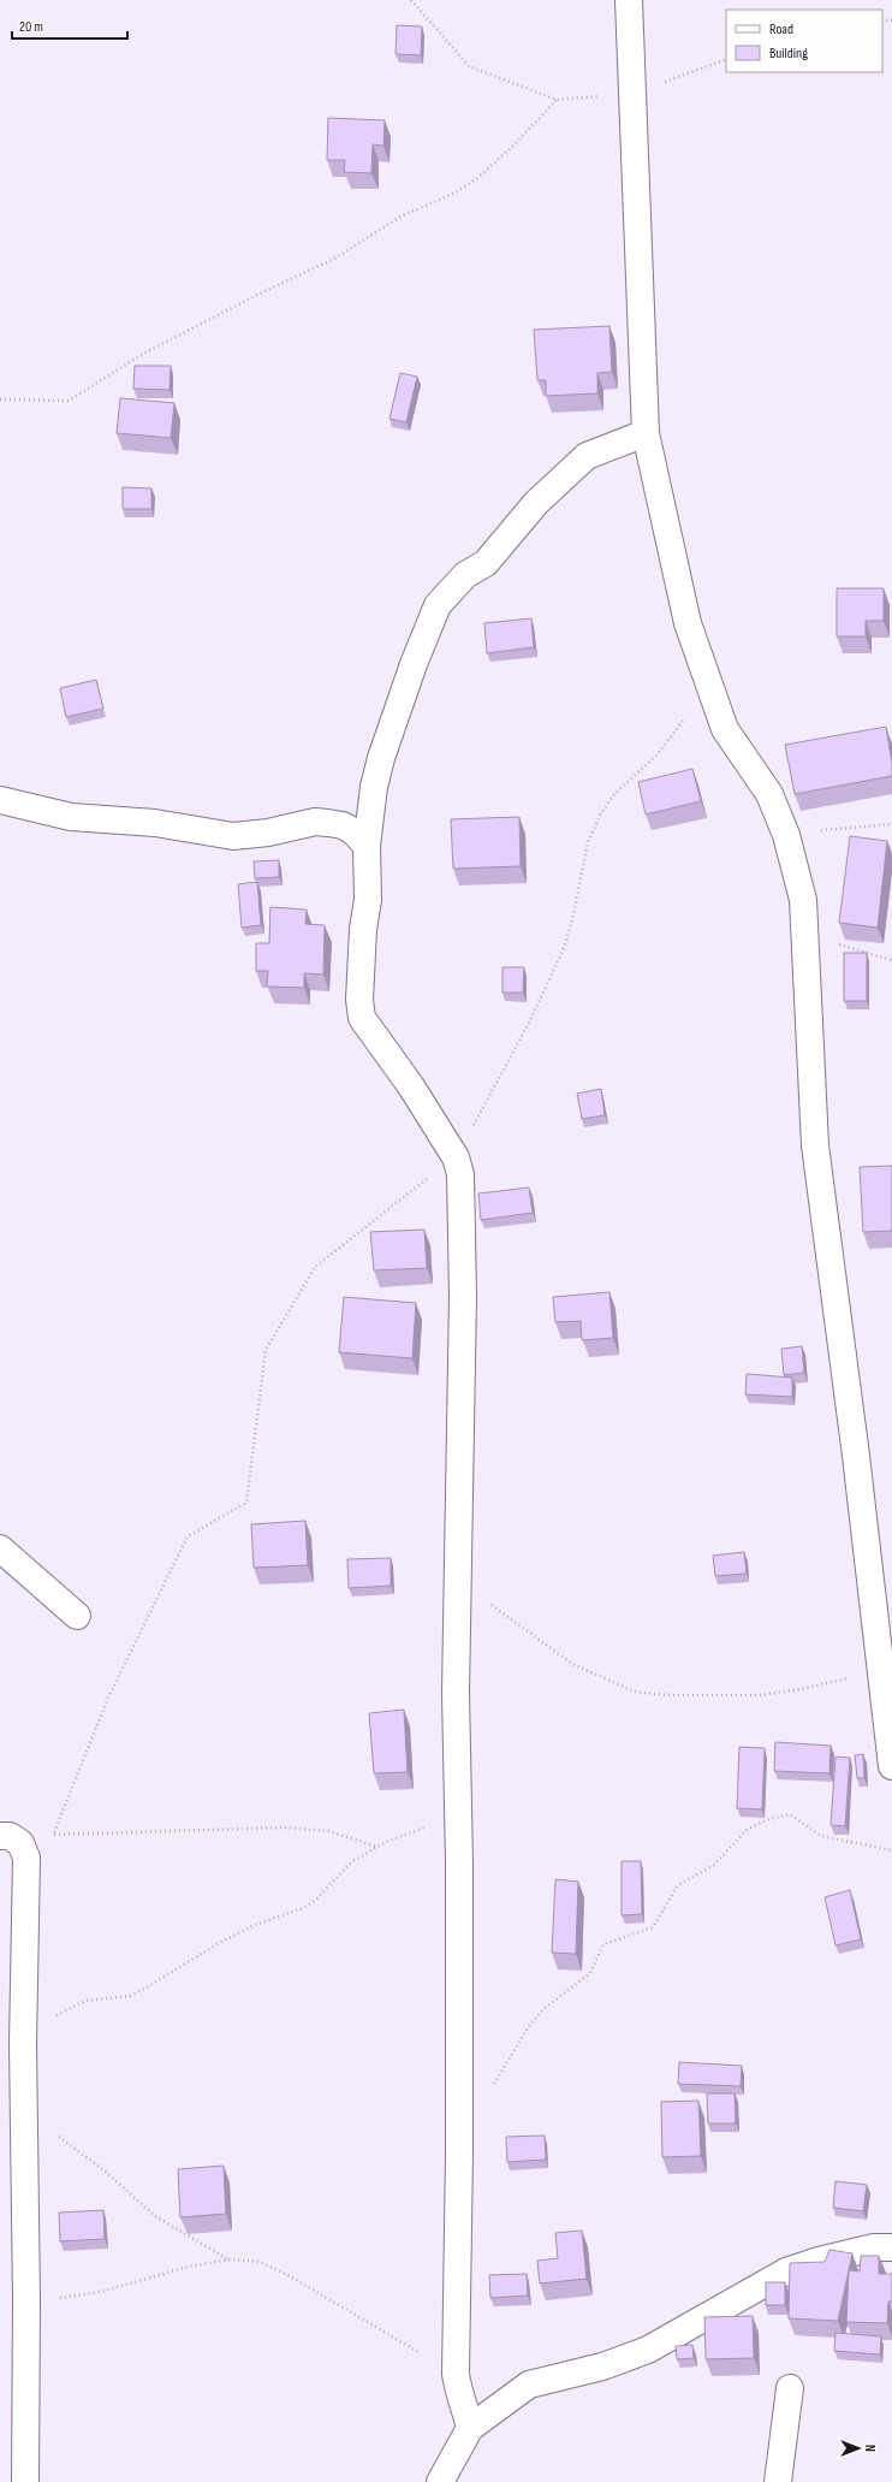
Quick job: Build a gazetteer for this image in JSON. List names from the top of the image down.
{
  "legend": ["Road", "Building"],
  "scale_bar": "20 m",
  "north": "right"
}
